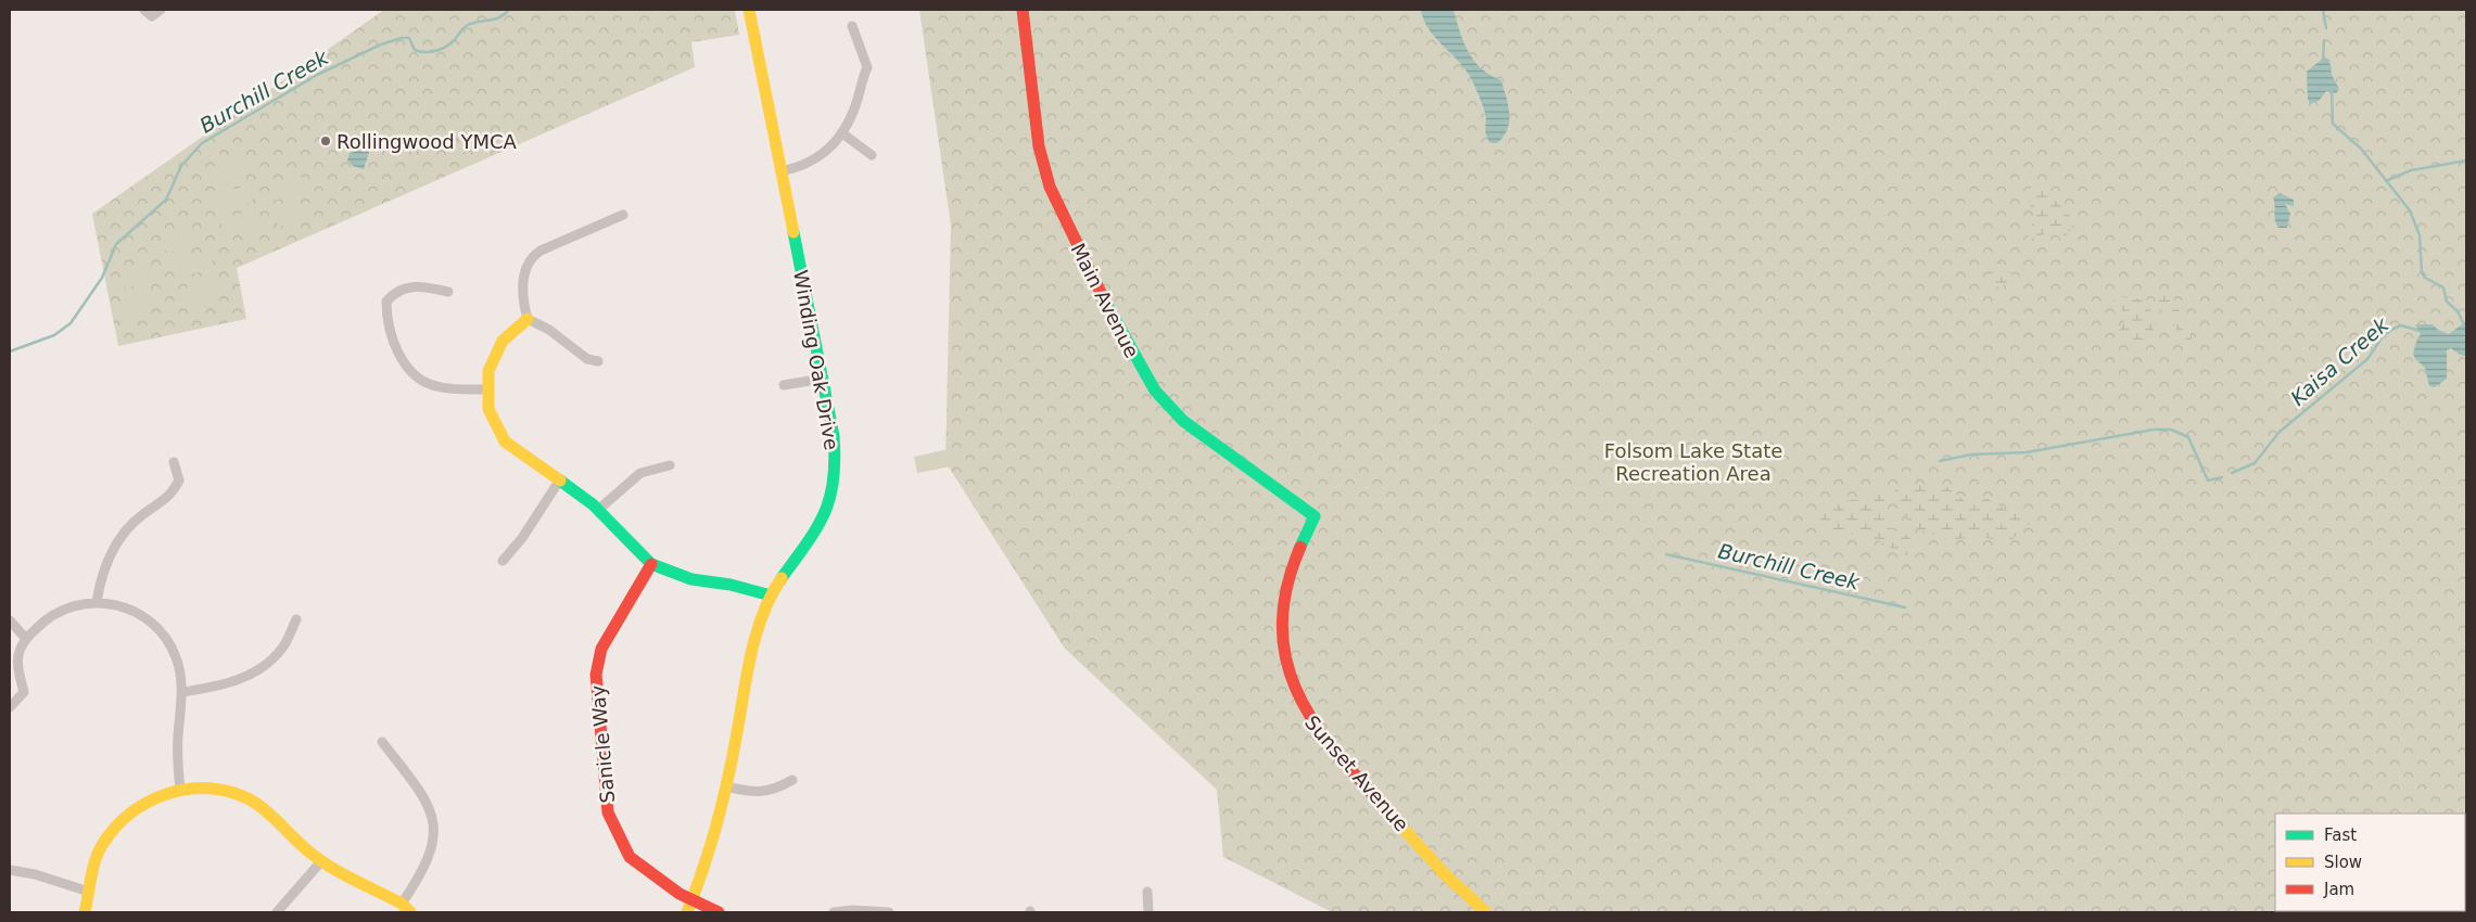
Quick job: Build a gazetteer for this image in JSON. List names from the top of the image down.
{
  "streets": {
    "street": [
      "Main Avenue",
      "Winding Oak Drive",
      "Sanicle Way",
      "Sunset Avenue"
    ]
  },
  "crossings": [
    ["Main Avenue", "Sunset Avenue"],
    ["Winding Oak Drive", "Sanicle Way"]
  ],
  "water": ["Burchill Creek", "Kaisa Creek"],
  "parks": ["Folsom Lake State Recreation Area"],
  "places": ["Rollingwood YMCA"],
  "legend": ["Fast", "Slow", "Jam"]
}
